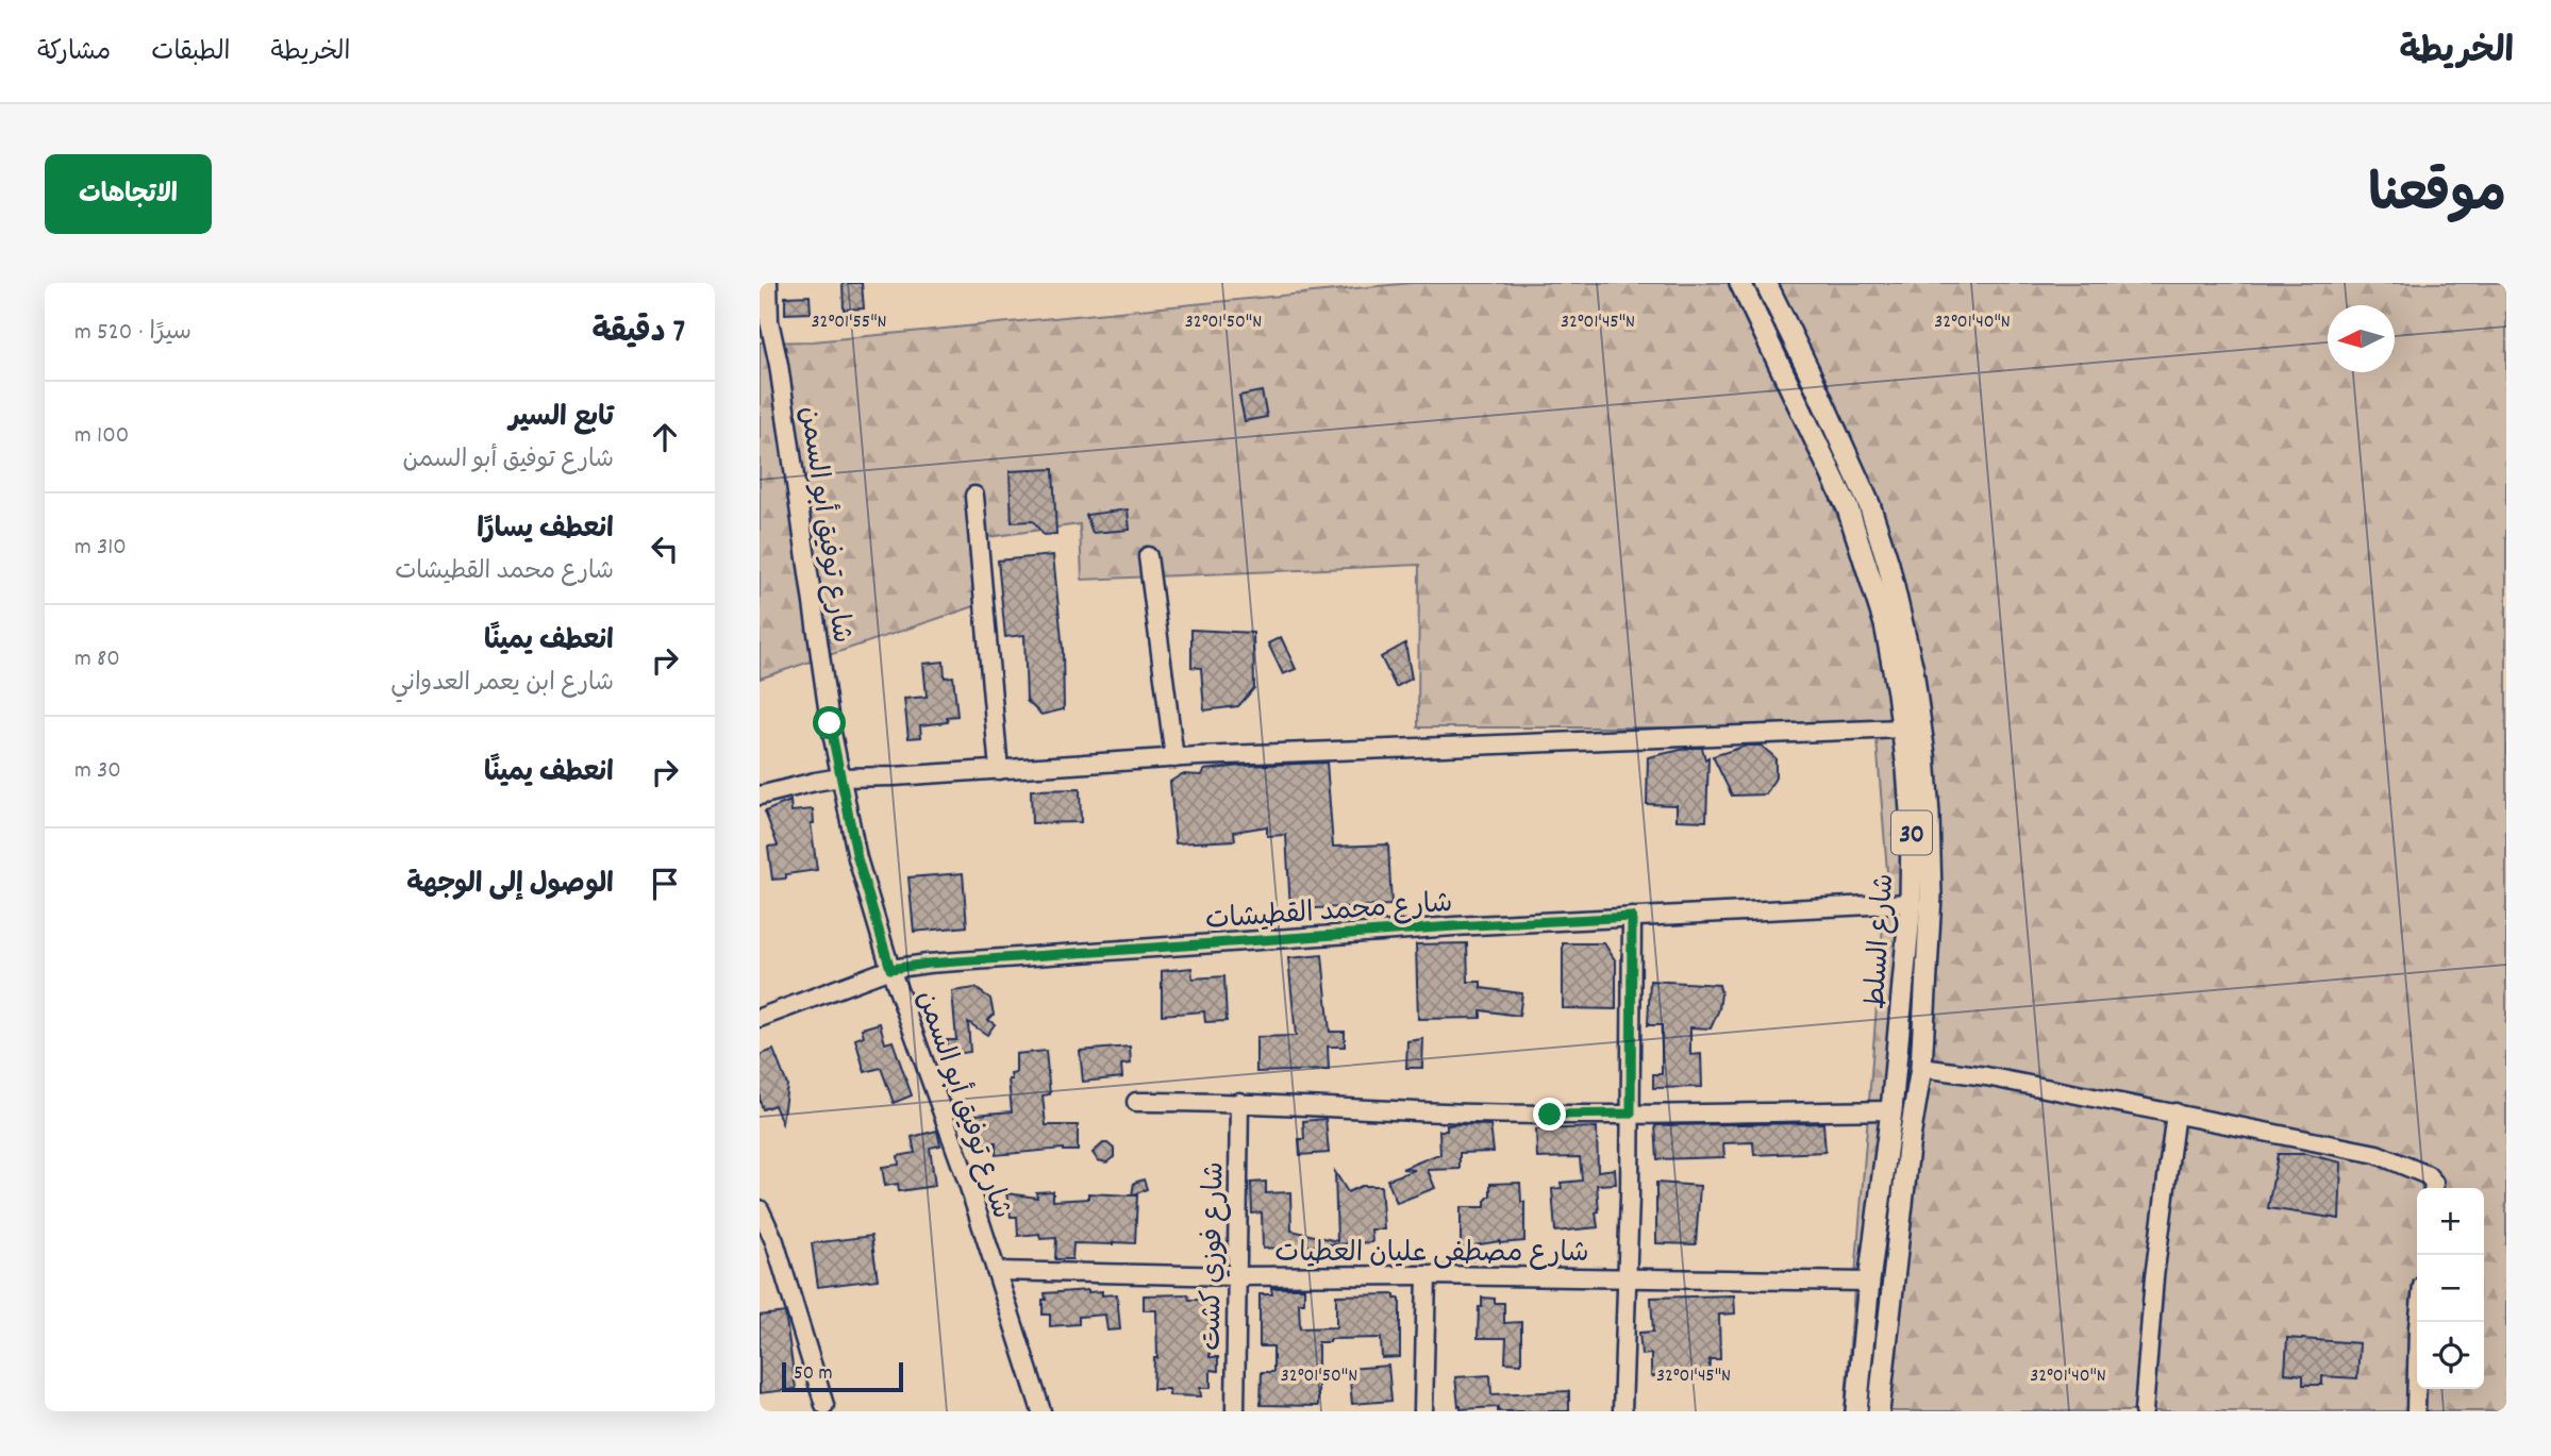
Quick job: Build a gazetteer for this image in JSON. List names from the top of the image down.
{
  "streets": {
    "main road": ["30", "شارع السلط"],
    "street": [
      "شارع توفيق أبو السمن",
      "شارع محمد القطيشات",
      "شارع مصطفى عليان العطيات",
      "شارع فوزي كشت"
    ]
  },
  "crossings": [
    ["شارع توفيق أبو السمن", "شارع محمد القطيشات"],
    ["شارع توفيق أبو السمن", "شارع مصطفى عليان العطيات"],
    ["شارع محمد القطيشات", "شارع السلط"],
    ["شارع السلط", "شارع مصطفى عليان العطيات"],
    ["شارع مصطفى عليان العطيات", "شارع فوزي كشت"]
  ],
  "scale_bar": "50 m",
  "north": "left",
  "page": {
    "header": "الخريطة",
    "nav": ["الخريطة", "الطبقات", "مشاركة"],
    "title": "موقعنا",
    "buttons": "الاتجاهات",
    "heading": ["7 دقيقة", "سيرًا · 520 m"],
    "list": [
      ["تابع السير", "شارع توفيق أبو السمن", "100 m"],
      ["انعطف يسارًا", "شارع محمد القطيشات", "310 m"],
      ["انعطف يمينًا", "شارع ابن يعمر العدواني", "80 m"],
      ["انعطف يمينًا", "30 m"],
      "الوصول إلى الوجهة"
    ],
    "map_buttons": ["+", "−"],
    "scale": "50 m"
  },
  "coordinates": [
    "32°01'55\"N",
    "32°01'50\"N",
    "32°01'45\"N",
    "32°01'40\"N"
  ]
}
